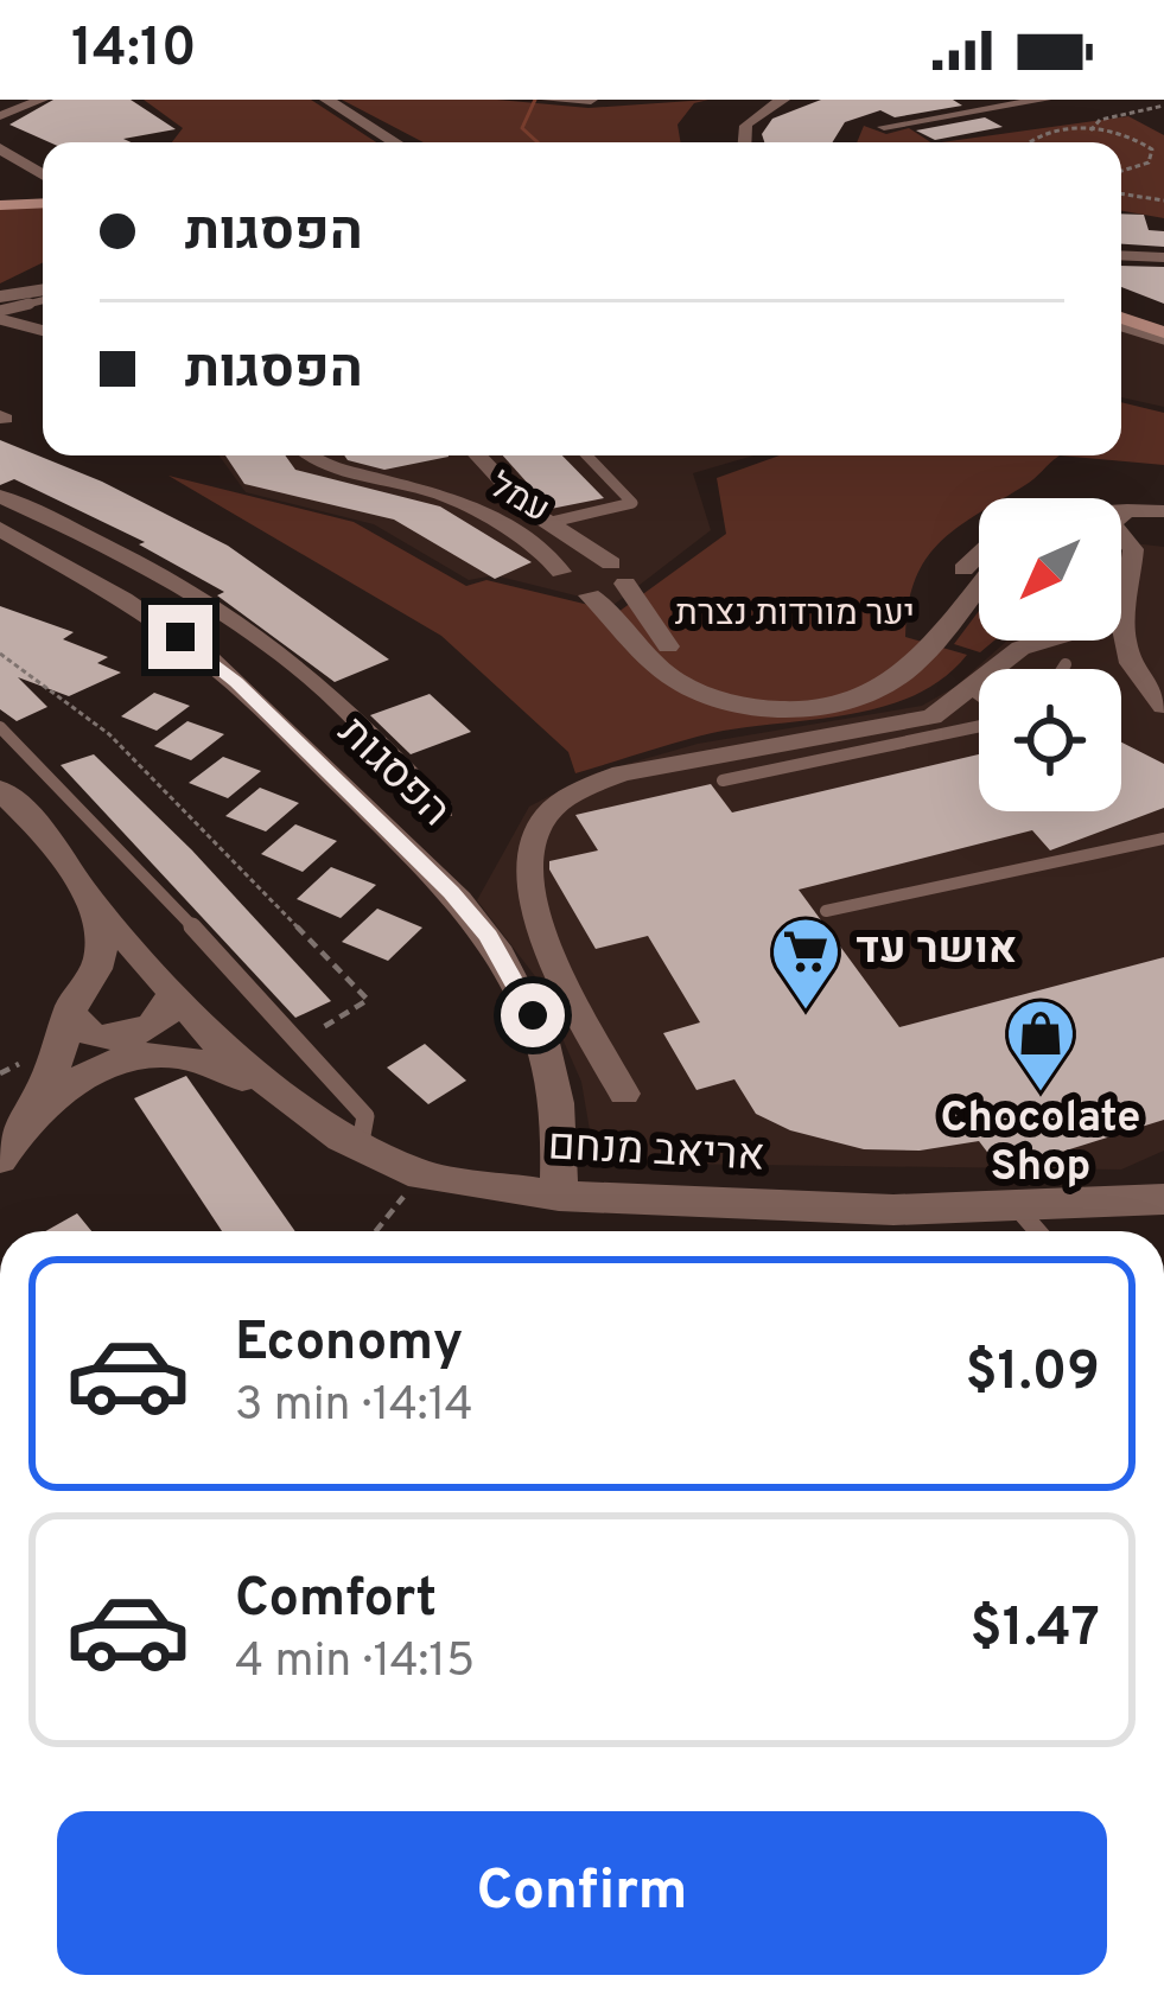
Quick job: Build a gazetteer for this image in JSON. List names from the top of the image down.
{
  "streets": {
    "street": ["עמל", "הפסגות", "אריאב מנחם"]
  },
  "crossings": [
    ["הפסגות", "אריאב מנחם"]
  ],
  "parks": ["יער מורדות נצרת"],
  "places": {
    "supermarket": ["אושר עד"],
    "shop": ["Chocolate Shop"]
  },
  "north": "bottom left",
  "page": {
    "status": "14:10",
    "banner": ["הפסגות", "הפסגות"],
    "list": [
      {
        "name": "Economy",
        "note": "3 min · 14:14",
        "value": "$1.09"
      },
      {
        "name": "Comfort",
        "note": "4 min · 14:15",
        "value": "$1.47"
      }
    ],
    "buttons": "Confirm"
  }
}
